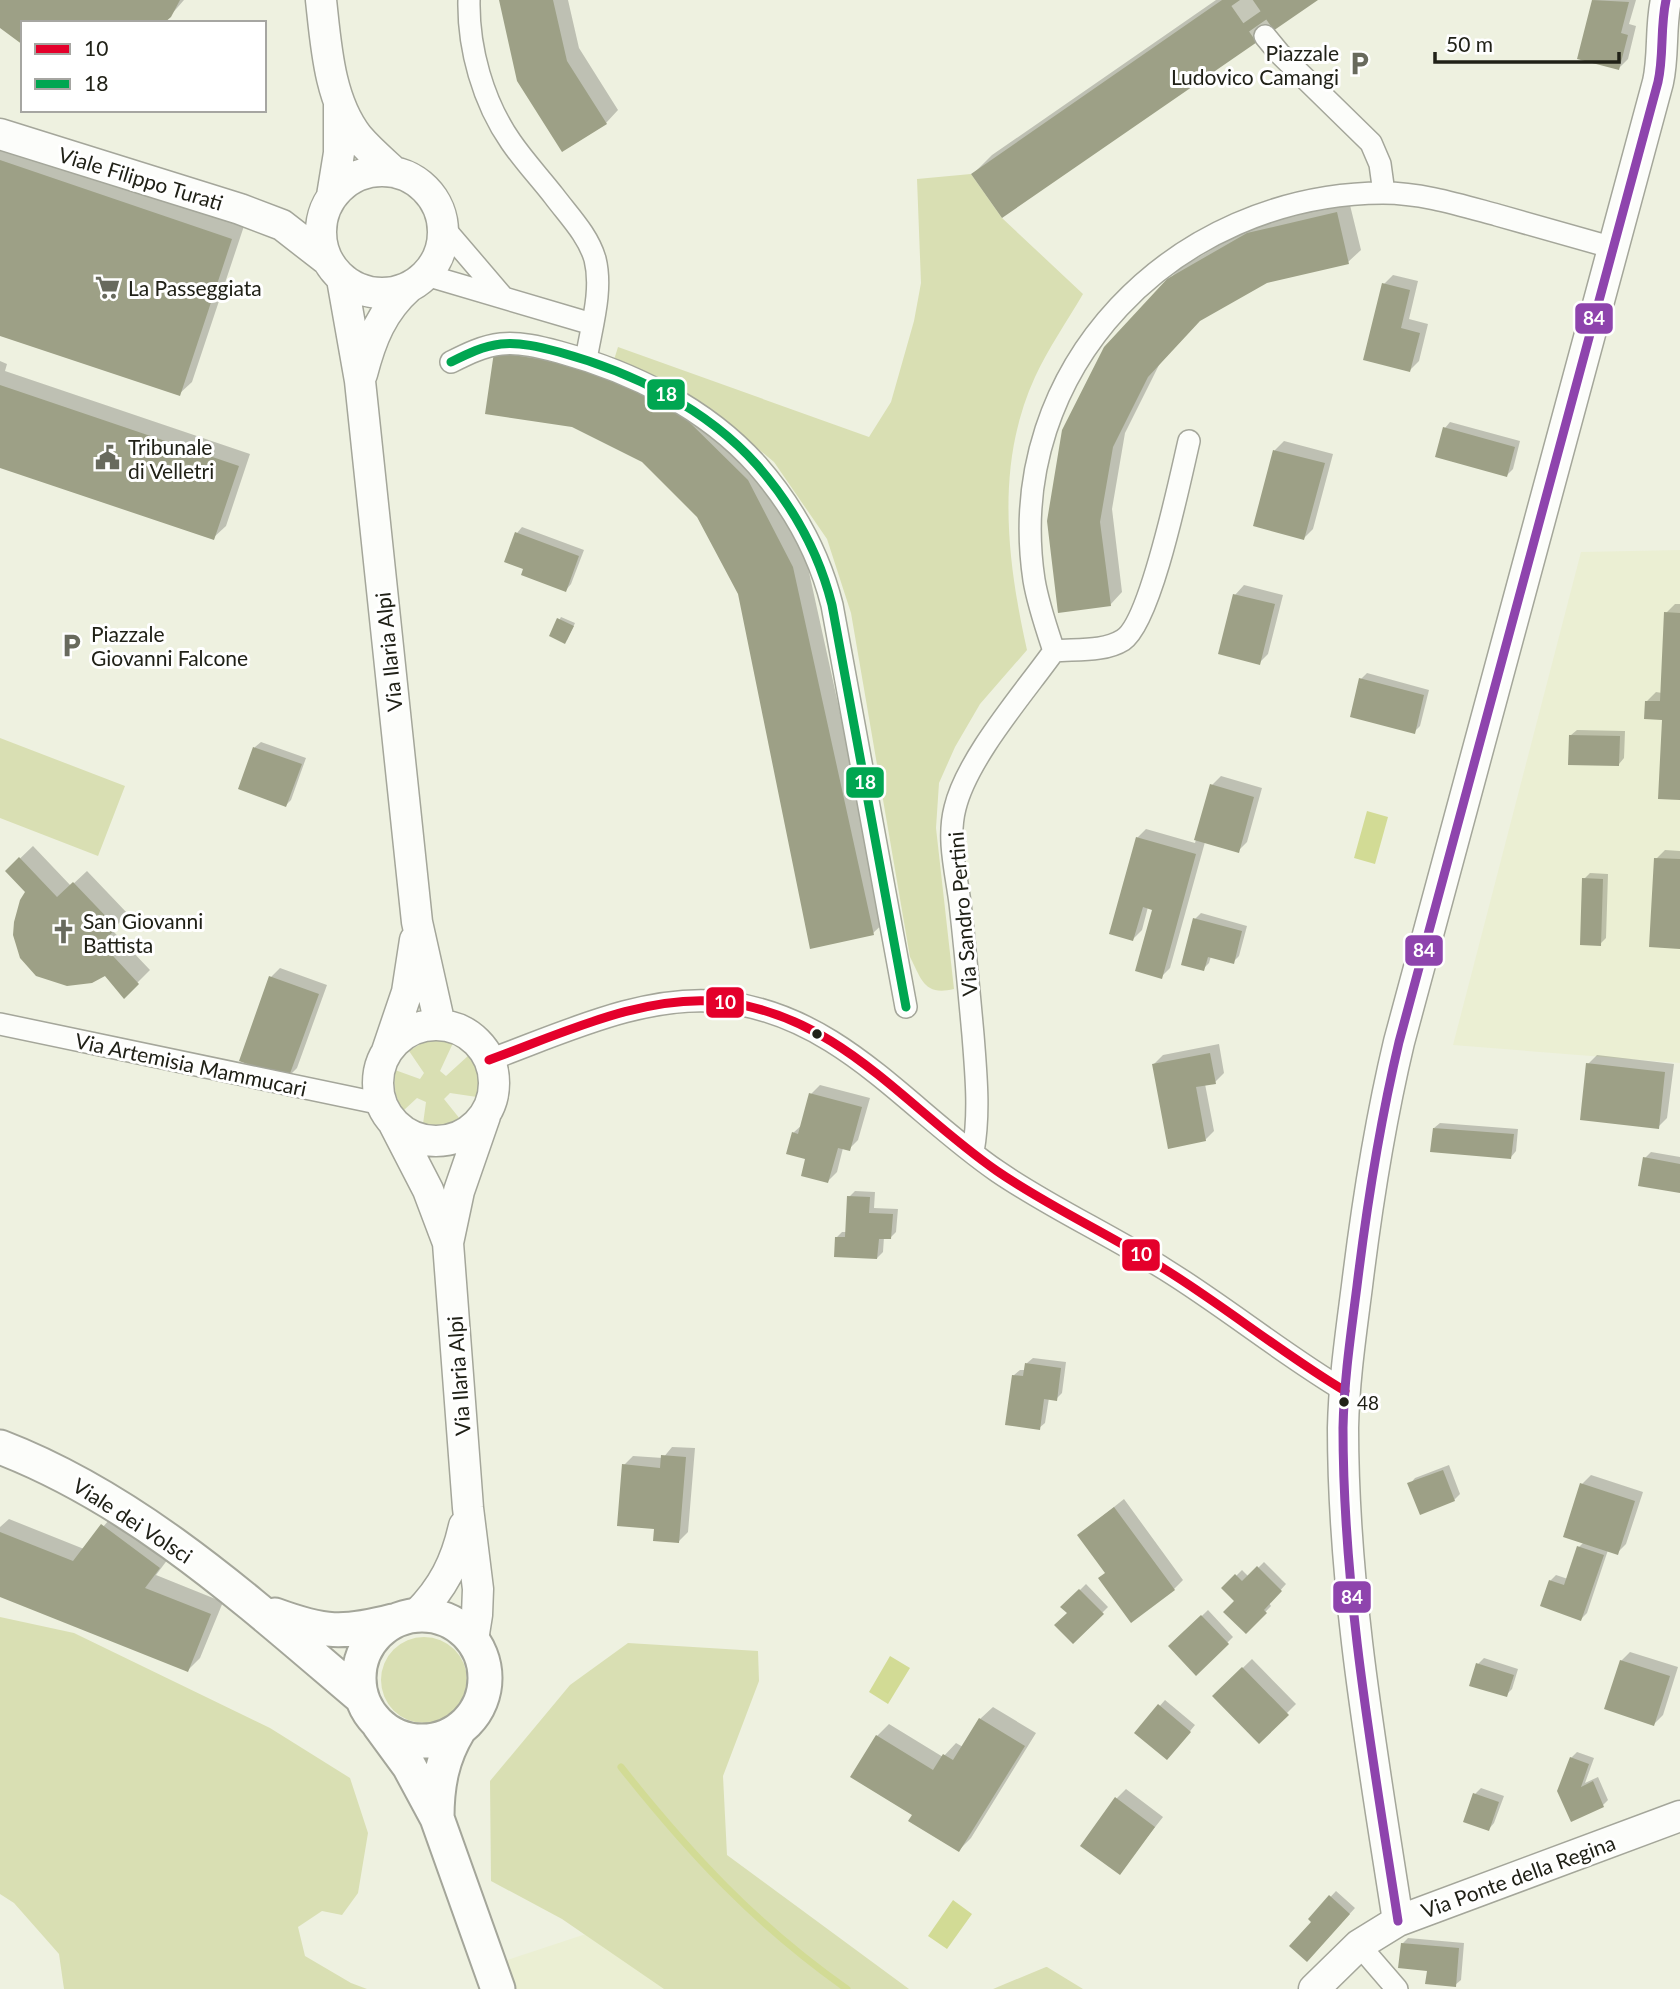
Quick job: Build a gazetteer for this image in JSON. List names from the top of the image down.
{
  "streets": {
    "main road": ["Viale dei Volsci"],
    "street": [
      "Viale Filippo Turati",
      "Via Ilaria Alpi",
      "Via Sandro Pertini",
      "Via Artemisia Mammucari",
      "Via Ponte della Regina"
    ]
  },
  "crossings": [
    ["Viale Filippo Turati", "Via Ilaria Alpi"],
    ["Via Ilaria Alpi", "Via Artemisia Mammucari"],
    ["Via Ilaria Alpi", "Viale dei Volsci"]
  ],
  "places": {
    "parking": ["Piazzale Ludovico Camangi", "Piazzale Giovanni Falcone"],
    "supermarket": ["La Passeggiata"],
    "public building": ["Tribunale di Velletri"],
    "church": ["San Giovanni Battista"],
    "other": ["48"]
  },
  "lines": ["transit line 84", "transit line 18", "transit line 10"],
  "legend": ["10", "18"],
  "scale_bar": "50 m"
}
